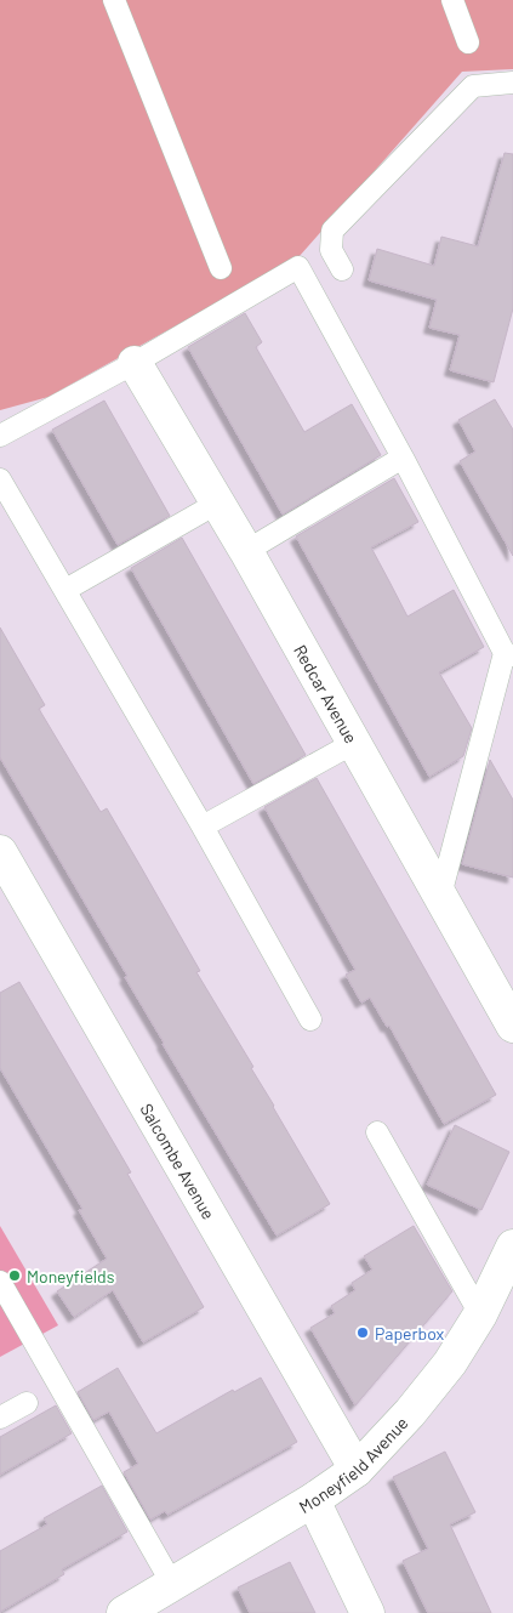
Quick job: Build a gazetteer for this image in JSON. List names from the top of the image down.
{
  "streets": {
    "street": ["Redcar Avenue", "Salcombe Avenue", "Moneyfield Avenue"]
  },
  "crossings": [
    ["Salcombe Avenue", "Moneyfield Avenue"]
  ],
  "places": ["Moneyfields", "Paperbox"]
}
